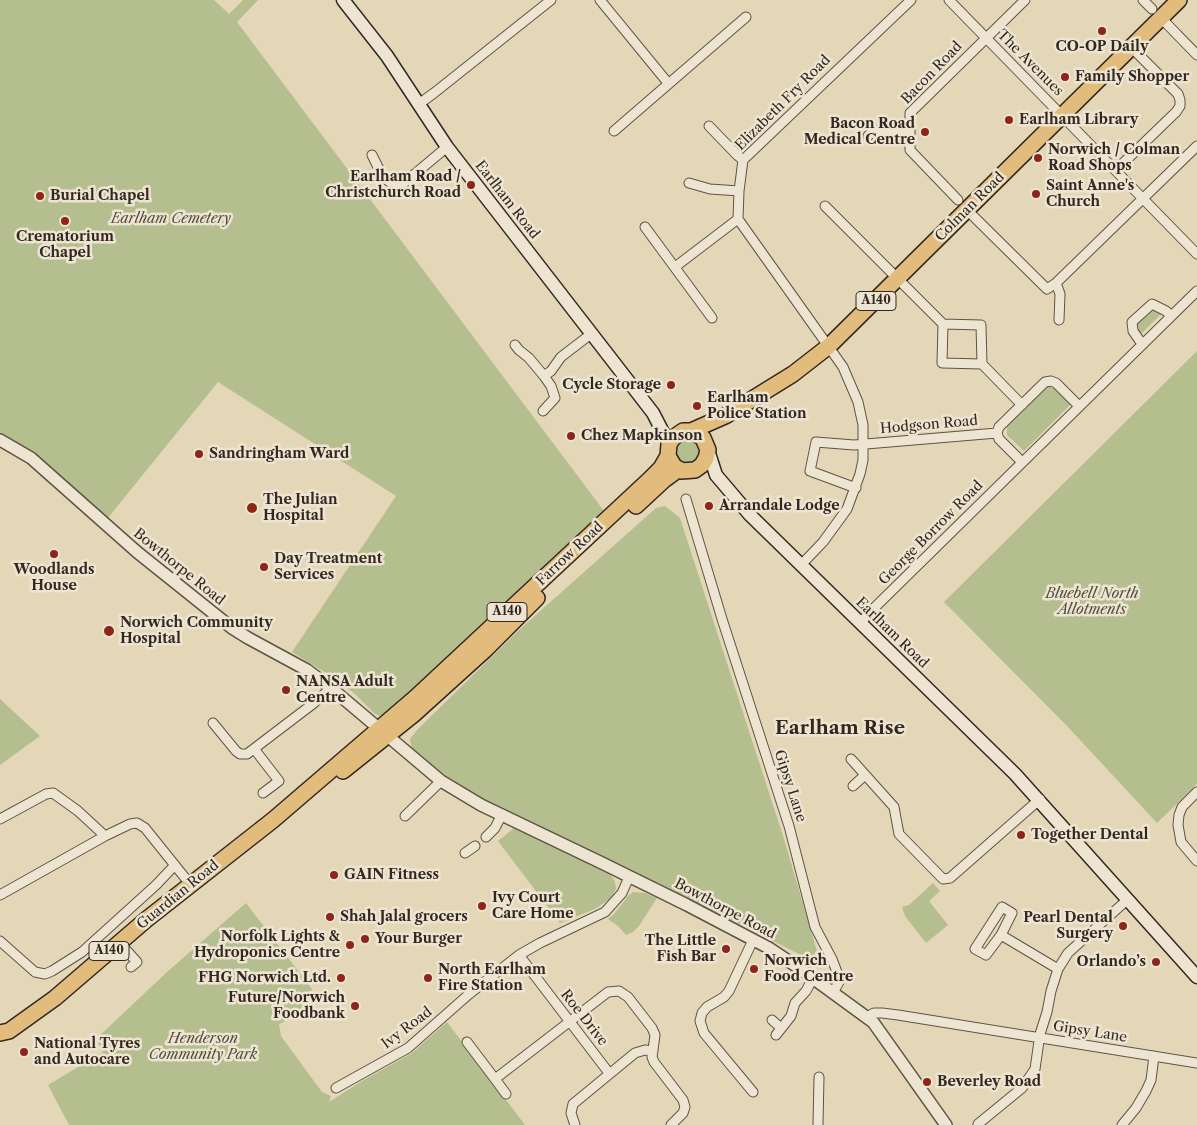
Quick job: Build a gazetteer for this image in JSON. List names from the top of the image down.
{
  "streets": {
    "highway": [
      "Colman Road",
      "A140",
      "Farrow Road",
      "Guardian Road"
    ],
    "main road": ["Earlham Road"],
    "street": [
      "The Avenues",
      "Bacon Road",
      "Elizabeth Fry Road",
      "Hodgson Road",
      "George Borrow Road",
      "Bowthorpe Road",
      "Gipsy Lane",
      "Roe Drive",
      "Ivy Road"
    ]
  },
  "crossings": [
    ["The Avenues", "Bacon Road"],
    ["The Avenues", "Colman Road"],
    ["Bacon Road", "Colman Road"],
    ["Earlham Road", "Colman Road"],
    ["Earlham Road", "George Borrow Road"],
    ["Earlham Road", "Farrow Road"],
    ["Colman Road", "Farrow Road"],
    ["Farrow Road", "Bowthorpe Road"],
    ["Farrow Road", "Guardian Road"],
    ["Bowthorpe Road", "Gipsy Lane"],
    ["Bowthorpe Road", "Guardian Road"],
    ["Bowthorpe Road", "Ivy Road"],
    ["Roe Drive", "Ivy Road"]
  ],
  "districts": ["Earlham Rise"],
  "parks": ["Earlham Cemetery", "Bluebell North Allotments", "Henderson Community Park"],
  "places": [
    "CO-OP Daily",
    "Family Shopper",
    "Earlham Library",
    "Bacon Road Medical Centre",
    "Norwich / Colman Road Shops",
    "Earlham Road / Christchurch Road",
    "Saint Anne's Church",
    "Burial Chapel",
    "Crematorium Chapel",
    "Cycle Storage",
    "Earlham Police Station",
    "Chez Mapkinson",
    "Sandringham Ward",
    "Arrandale Lodge",
    "The Julian Hospital",
    "Woodlands House",
    "Day Treatment Services",
    "Norwich Community Hospital",
    "NANSA Adult Centre",
    "Together Dental",
    "GAIN Fitness",
    "Ivy Court Care Home",
    "Shah Jalal grocers",
    "Pearl Dental Surgery",
    "Your Burger",
    "Norfolk Lights & Hydroponics Centre",
    "The Little Fish Bar",
    "Orlando’s",
    "Norwich Food Centre",
    "FHG Norwich Ltd.",
    "North Earlham Fire Station",
    "Future/Norwich Foodbank",
    "National Tyres and Autocare",
    "Beverley Road"
  ]
}
